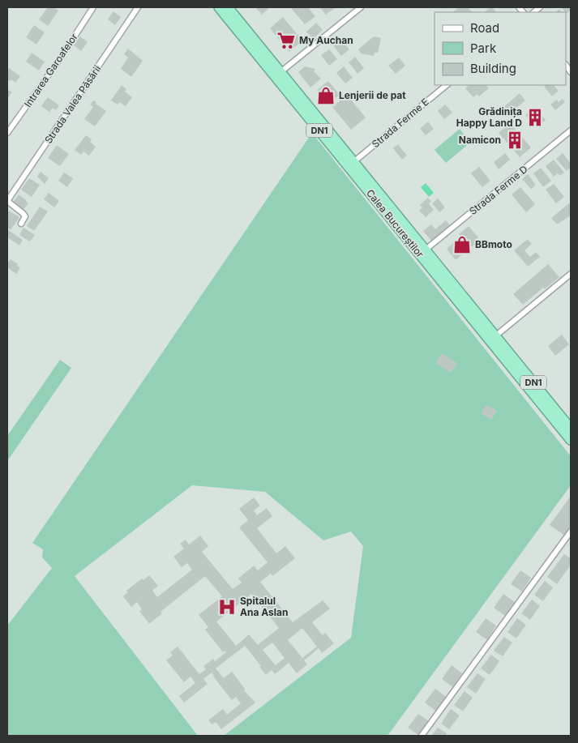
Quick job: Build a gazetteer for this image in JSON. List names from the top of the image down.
{
  "streets": {
    "highway": ["DN1", "Calea Bucureștilor"],
    "street": [
      "Intrarea Garoafelor",
      "Strada Valea Păsării",
      "Strada Ferme E",
      "Strada Ferme D"
    ]
  },
  "crossings": [
    ["Strada Ferme E", "Calea Bucureștilor"],
    ["Strada Ferme D", "Calea Bucureștilor"]
  ],
  "places": {
    "supermarket": ["My Auchan"],
    "shop": ["Lenjerii de pat", "BBmoto"],
    "building": ["Grădinița Happy Land D", "Namicon"],
    "hospital": ["Spitalul Ana Aslan"]
  },
  "legend": ["Road", "Park", "Building"]
}
